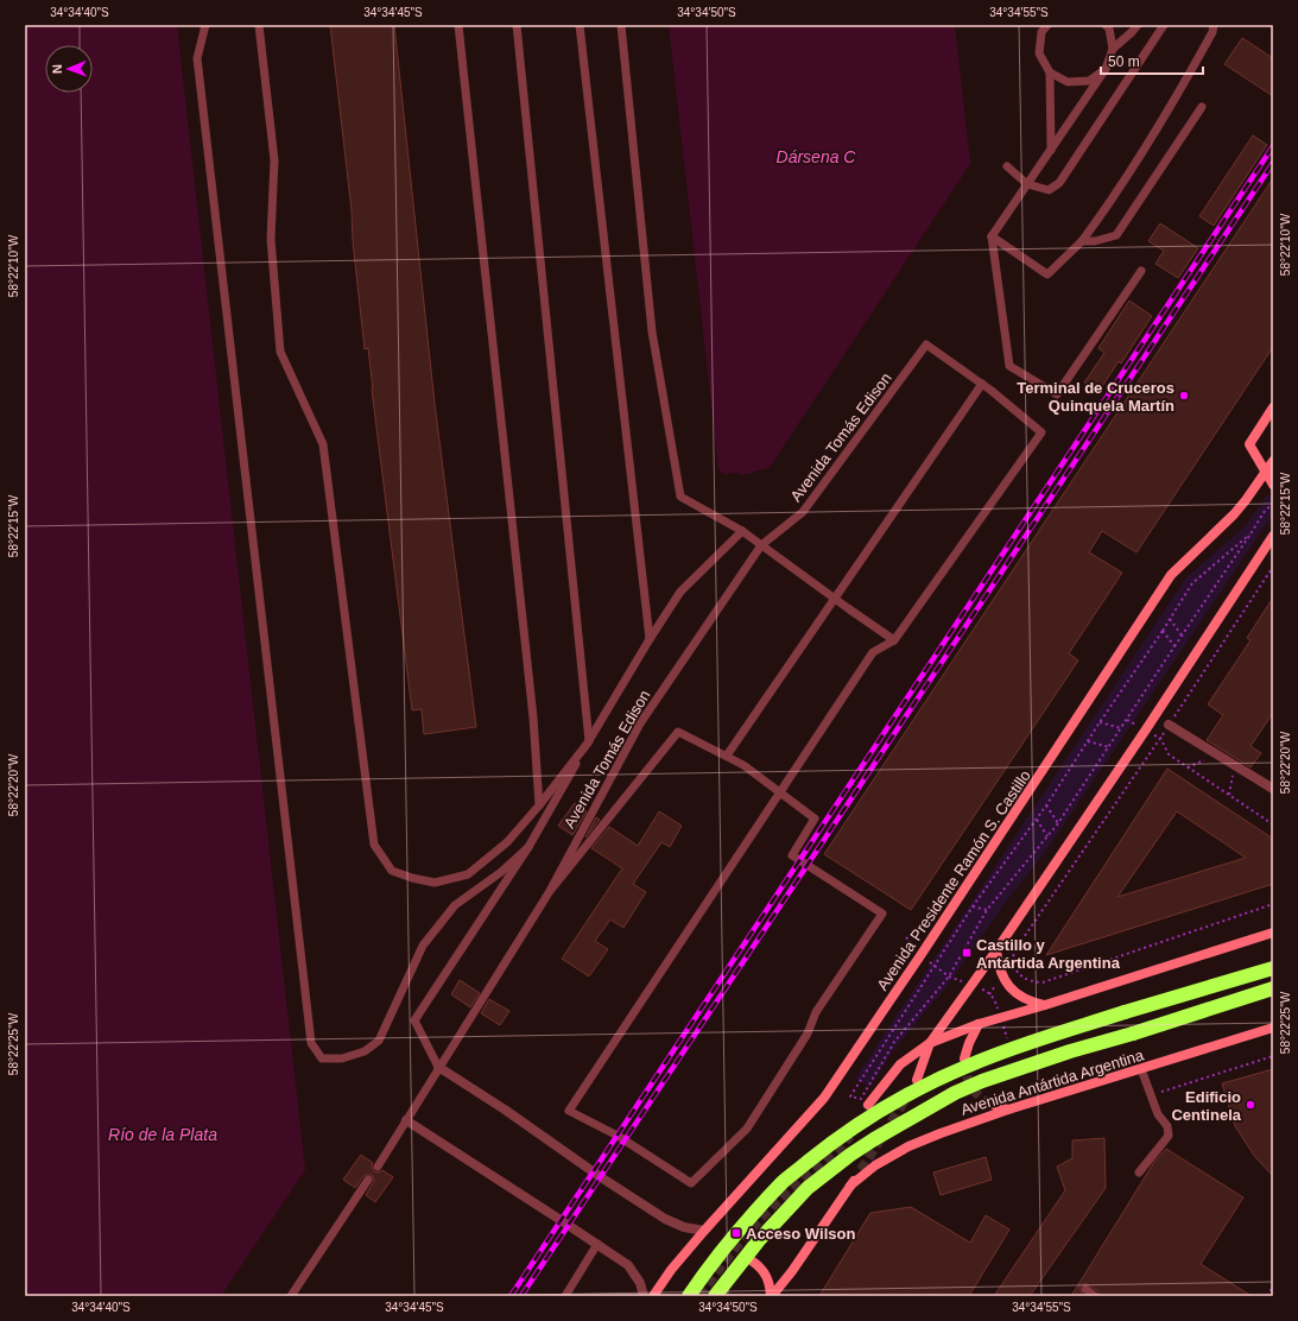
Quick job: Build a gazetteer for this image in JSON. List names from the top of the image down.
{
  "streets": {
    "main road": ["Avenida Presidente Ramón S. Castillo", "Avenida Antártida Argentina"],
    "lane": ["Avenida Tomás Edison"]
  },
  "water": ["Dársena C", "Río de la Plata"],
  "places": {
    "other": ["Terminal de Cruceros Quinquela Martín", "Edificio Centinela"],
    "transit": ["Castillo y Antártida Argentina", "Acceso Wilson"]
  },
  "scale_bar": "50 m",
  "north": "left",
  "coordinates": [
    "34°34'40\"S",
    "34°34'45\"S",
    "34°34'50\"S",
    "34°34'55\"S",
    "58°22'10\"W",
    "58°22'15\"W",
    "58°22'20\"W",
    "58°22'25\"W"
  ]
}
